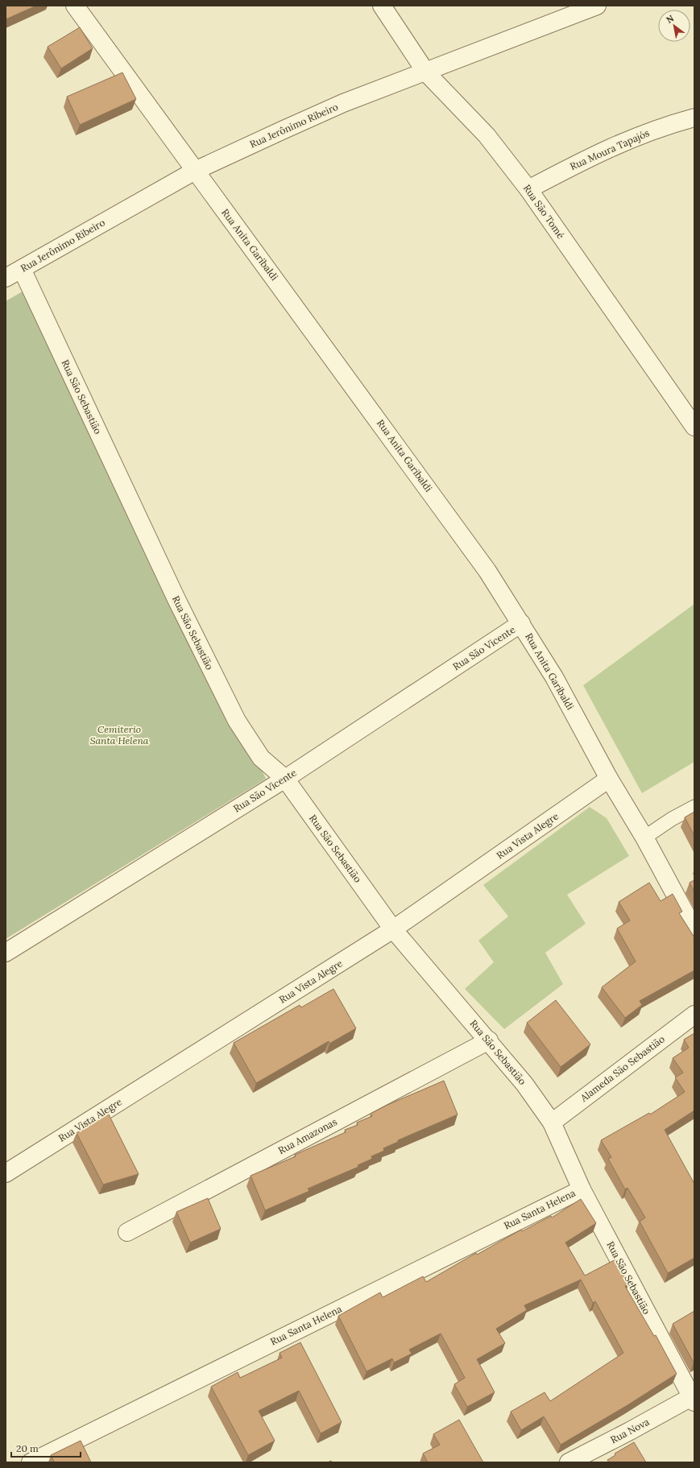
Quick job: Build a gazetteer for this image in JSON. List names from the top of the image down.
{
  "streets": {
    "street": [
      "Rua Jerônimo Ribeiro",
      "Rua Moura Tapajós",
      "Rua São Tomé",
      "Rua Anita Garibaldi",
      "Rua São Sebastião",
      "Rua São Vicente",
      "Rua Vista Alegre",
      "Alameda São Sebastião",
      "Rua Amazonas",
      "Rua Santa Helena",
      "Rua Nova"
    ]
  },
  "crossings": [
    ["Rua Jerônimo Ribeiro", "Rua São Tomé"],
    ["Rua Jerônimo Ribeiro", "Rua Anita Garibaldi"],
    ["Rua Jerônimo Ribeiro", "Rua São Sebastião"],
    ["Rua Moura Tapajós", "Rua São Tomé"],
    ["Rua Anita Garibaldi", "Rua São Vicente"],
    ["Rua Anita Garibaldi", "Rua Vista Alegre"],
    ["Rua São Sebastião", "Rua São Vicente"],
    ["Rua São Sebastião", "Rua Vista Alegre"],
    ["Rua São Sebastião", "Alameda São Sebastião"],
    ["Rua São Sebastião", "Rua Amazonas"],
    ["Rua São Sebastião", "Rua Santa Helena"],
    ["Rua São Sebastião", "Rua Nova"]
  ],
  "parks": ["Cemiterio Santa Helena"],
  "scale_bar": "20 m",
  "north": "top left"
}
